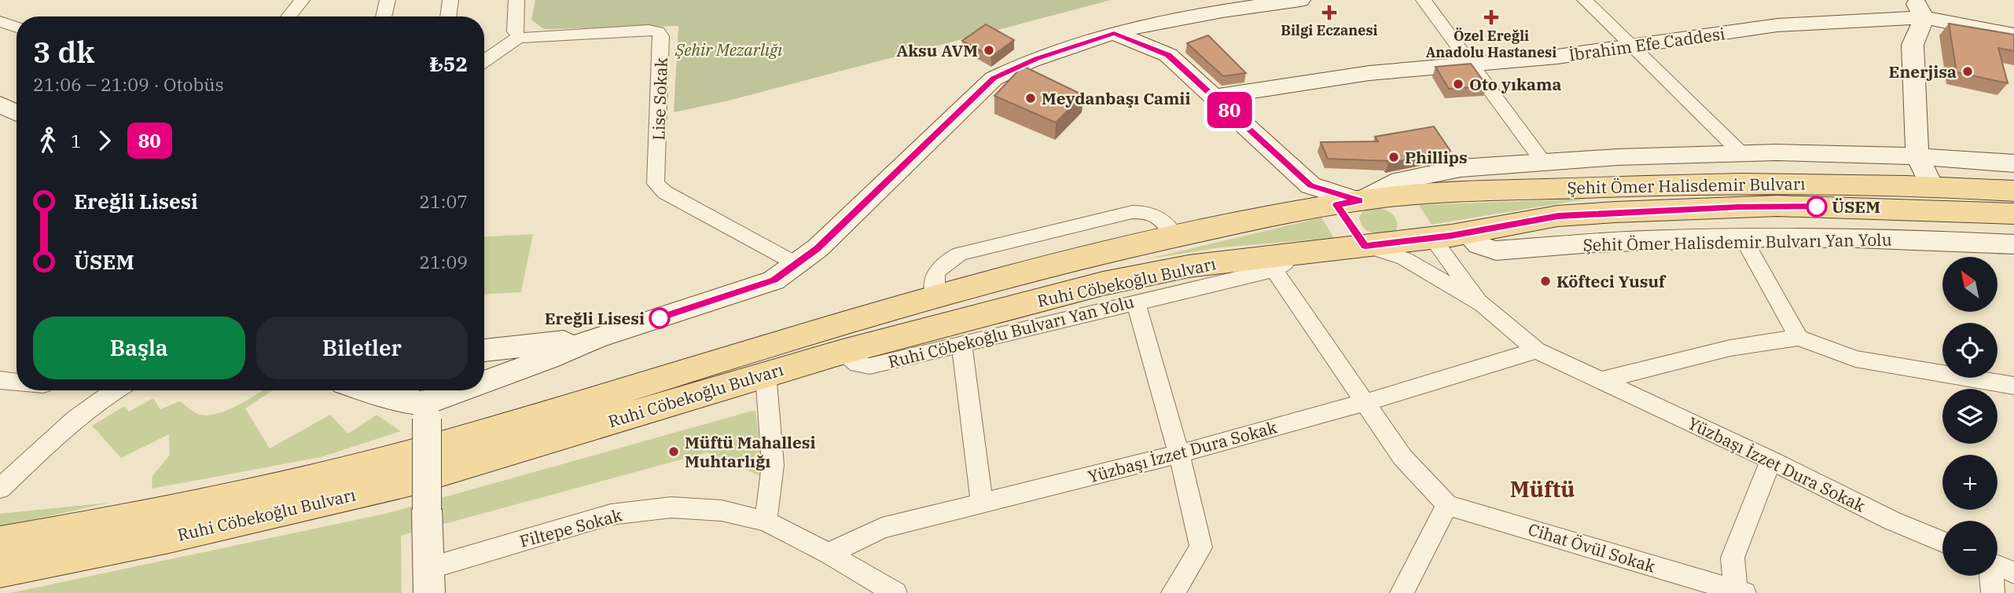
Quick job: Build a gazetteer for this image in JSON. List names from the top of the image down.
{
  "streets": {
    "main road": ["Şehit Ömer Halisdemir Bulvarı", "Ruhi Cöbekoğlu Bulvarı"],
    "street": [
      "İbrahim Efe Caddesi",
      "Lise Sokak",
      "Şehit Ömer Halisdemir Bulvarı Yan Yolu",
      "Ruhi Cöbekoğlu Bulvarı Yan Yolu",
      "Yüzbaşı İzzet Dura Sokak",
      "Filtepe Sokak",
      "Cihat Övül Sokak"
    ]
  },
  "crossings": [
    ["Şehit Ömer Halisdemir Bulvarı", "Şehit Ömer Halisdemir Bulvarı Yan Yolu"],
    ["Şehit Ömer Halisdemir Bulvarı", "Ruhi Cöbekoğlu Bulvarı"],
    ["Şehit Ömer Halisdemir Bulvarı", "Yüzbaşı İzzet Dura Sokak"],
    ["Ruhi Cöbekoğlu Bulvarı", "Ruhi Cöbekoğlu Bulvarı Yan Yolu"],
    ["Ruhi Cöbekoğlu Bulvarı", "Yüzbaşı İzzet Dura Sokak"],
    ["Yüzbaşı İzzet Dura Sokak", "Filtepe Sokak"],
    ["Yüzbaşı İzzet Dura Sokak", "Cihat Övül Sokak"]
  ],
  "districts": ["Müftü"],
  "parks": ["Şehir Mezarlığı"],
  "places": {
    "health": ["Bilgi Eczanesi", "Özel Ereğli Anadolu Hastanesi"],
    "other": [
      "Aksu AVM",
      "Enerjisa",
      "Oto yıkama",
      "Meydanbaşı Camii",
      "Phillips",
      "ÜSEM",
      "Köfteci Yusuf",
      "Ereğli Lisesi",
      "Müftü Mahallesi Muhtarlığı"
    ]
  },
  "lines": ["bus line 80"],
  "north": "top left",
  "page": {
    "on_map": "80",
    "heading": ["3 dk", "21:06 – 21:09 · Otobüs", "₺52"],
    "legs": ["1", "80"],
    "list": [
      {
        "name": "Ereğli Lisesi",
        "value": "21:07"
      },
      {
        "name": "ÜSEM",
        "value": "21:09"
      }
    ],
    "map_buttons": ["+", "−"],
    "buttons": ["Başla", "Biletler"]
  }
}
